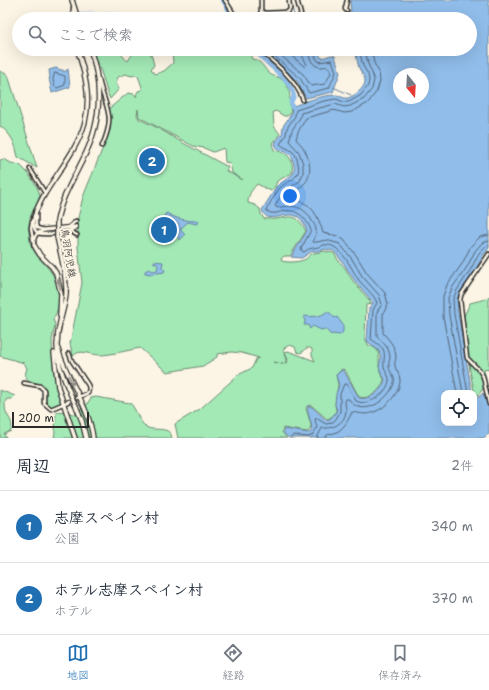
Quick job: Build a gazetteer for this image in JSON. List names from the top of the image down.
{
  "streets": {
    "main road": ["鳥羽阿児線"]
  },
  "scale_bar": "200 m",
  "north": "bottom",
  "page": {
    "search": "ここで検索",
    "pins": ["2", "1"],
    "scale": "200 m",
    "heading": ["周辺", "2件"],
    "list": [
      {
        "mark": "1",
        "name": "志摩スペイン村",
        "note": "公園",
        "value": "340 m"
      },
      {
        "mark": "2",
        "name": "ホテル志摩スペイン村",
        "note": "ホテル",
        "value": "370 m"
      }
    ],
    "nav": ["地図", "経路", "保存済み"]
  }
}
